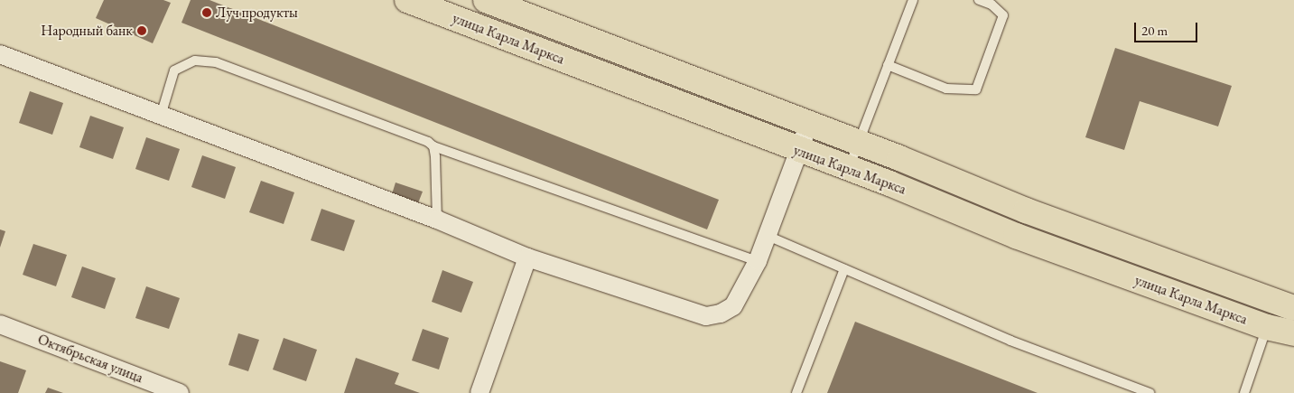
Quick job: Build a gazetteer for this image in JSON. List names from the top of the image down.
{
  "streets": {
    "main road": ["улица Карла Маркса"],
    "street": ["Октябрьская улица"]
  },
  "places": ["Луч продукты", "Народный банк"],
  "scale_bar": "20 m"
}
